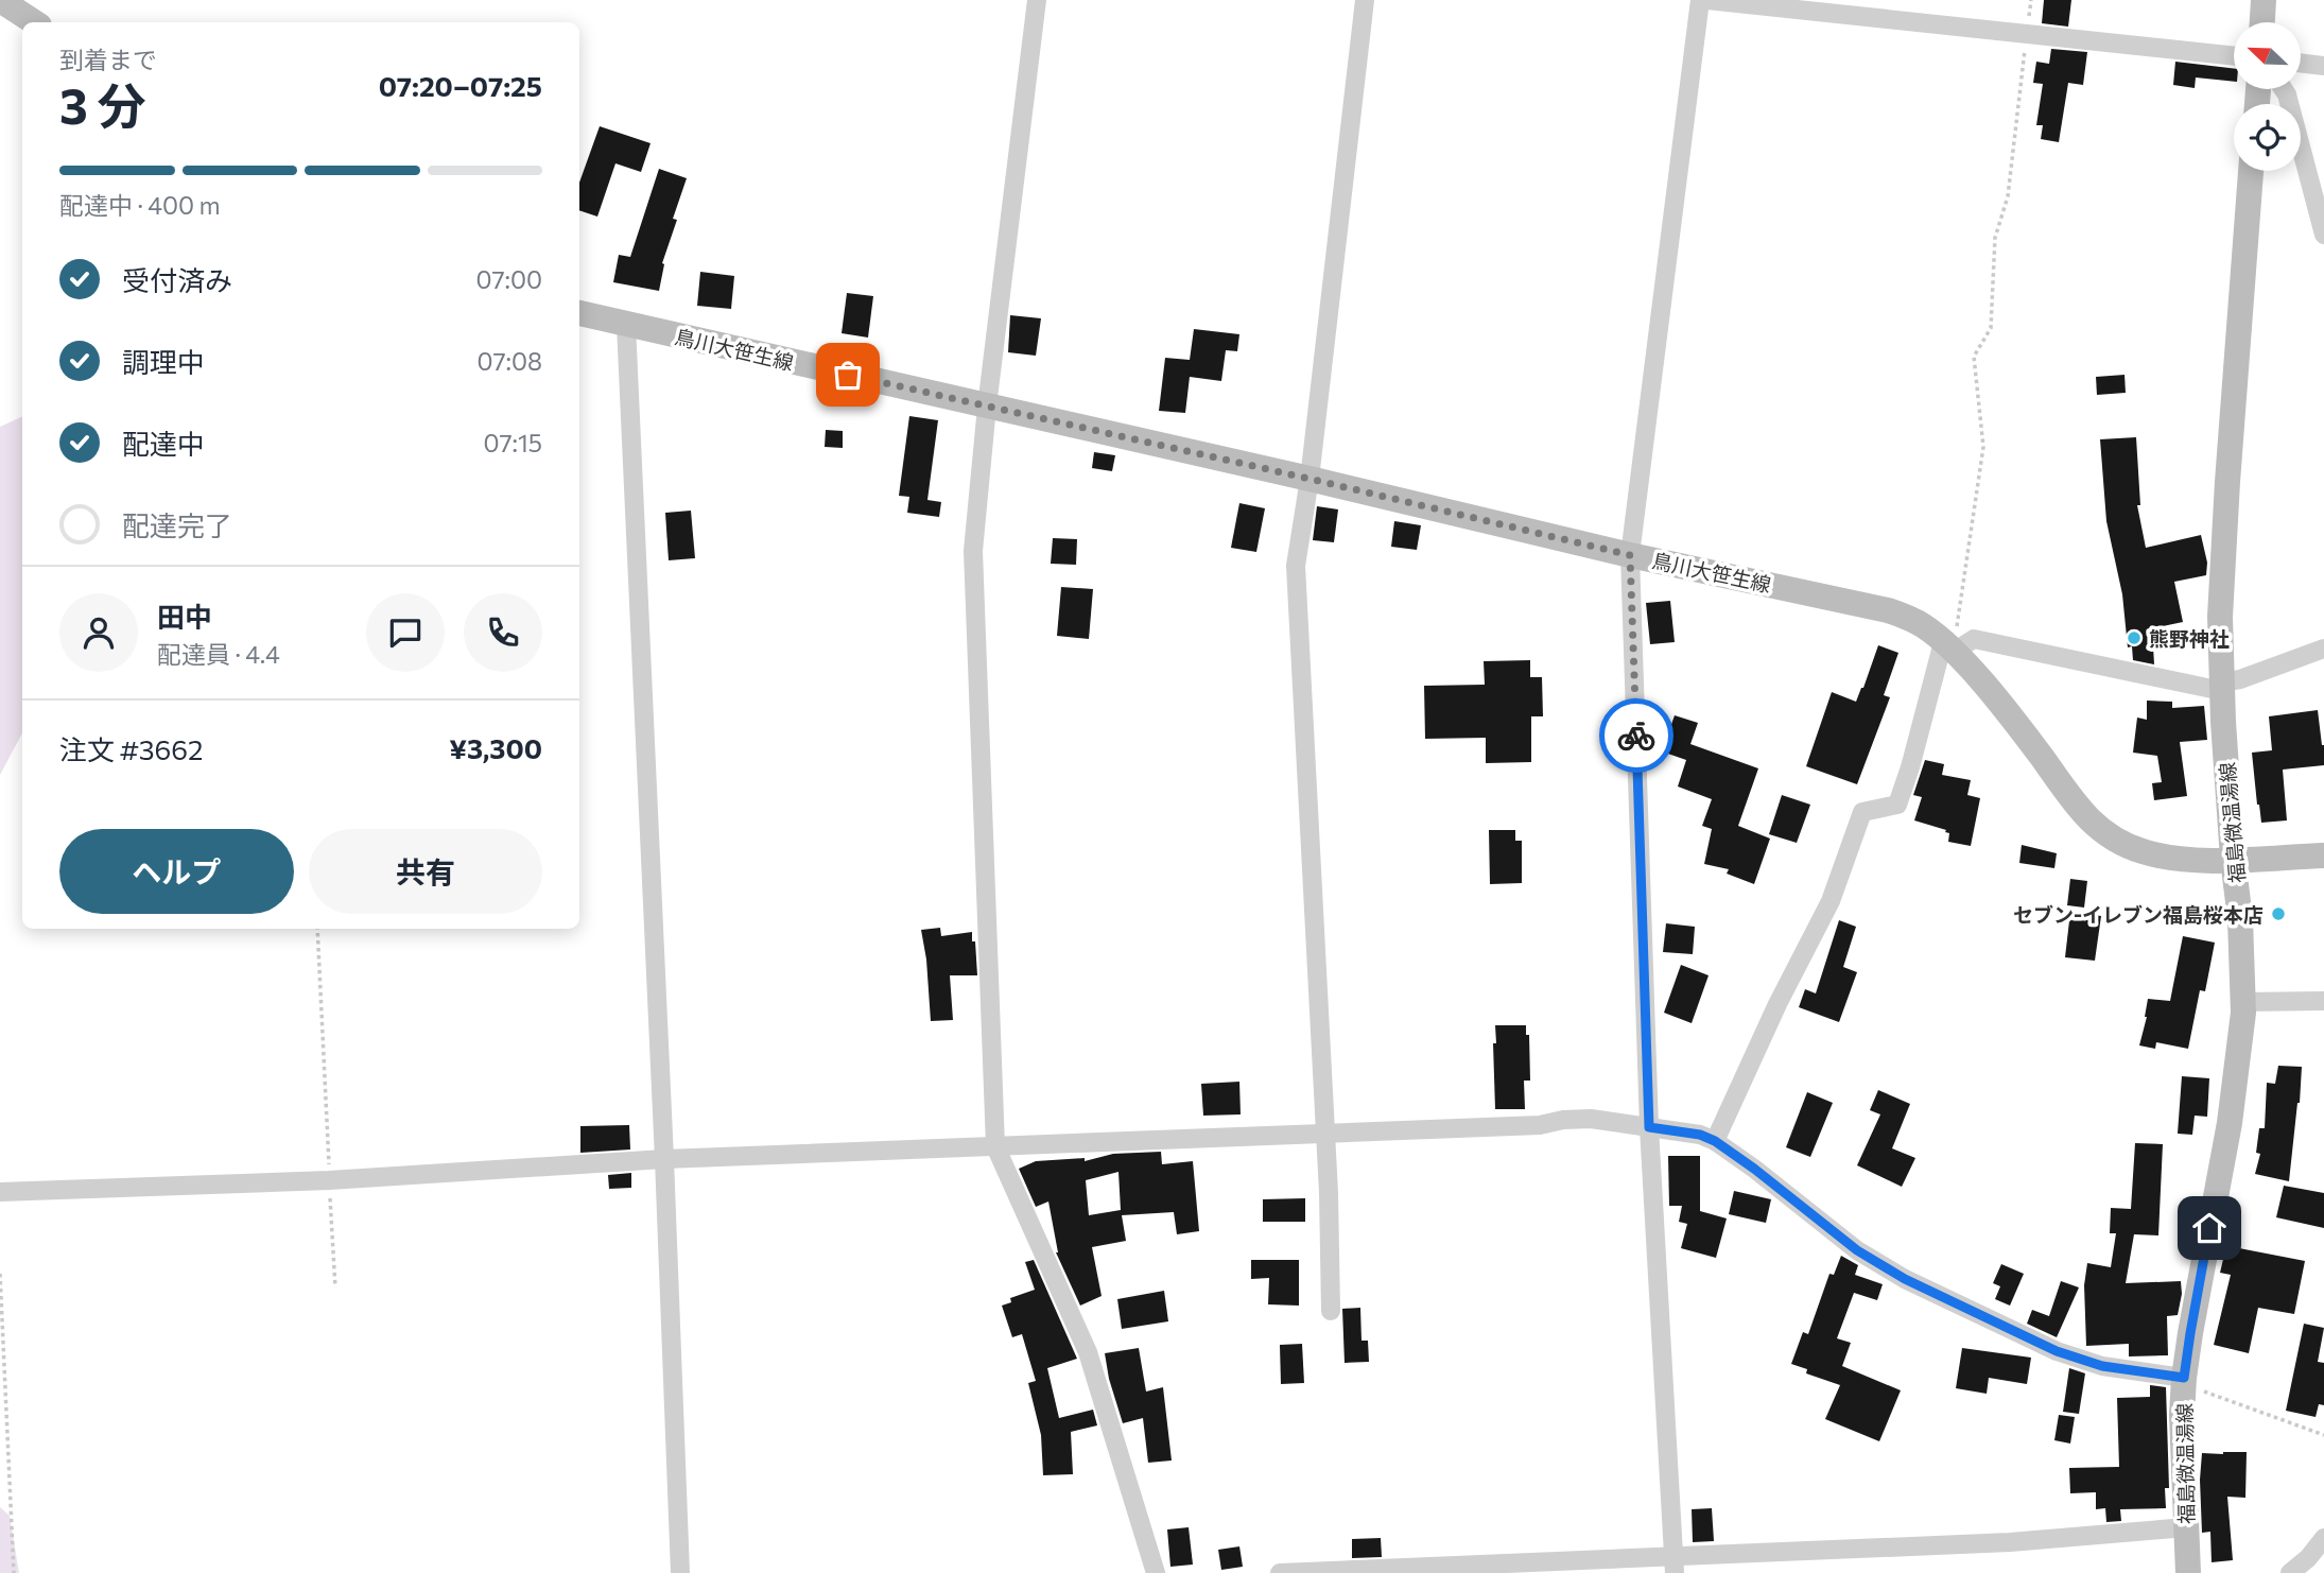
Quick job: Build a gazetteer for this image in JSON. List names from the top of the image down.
{
  "streets": {
    "street": ["鳥川大笹生線", "福島微温湯線"]
  },
  "crossings": [
    ["鳥川大笹生線", "福島微温湯線"]
  ],
  "places": ["熊野神社", "セブン-イレブン福島桜本店"],
  "north": "top left",
  "page": {
    "heading": ["3 分", "到着まで", "07:20–07:25"],
    "panel": [
      "田中",
      "配達員 · 4.4",
      "注文 #3662",
      "¥3,300"
    ],
    "bar": "配達中 · 400 m",
    "list": [
      ["受付済み", "07:00"],
      ["調理中", "07:08"],
      ["配達中", "07:15"],
      "配達完了"
    ],
    "buttons": ["ヘルプ", "共有"]
  }
}
